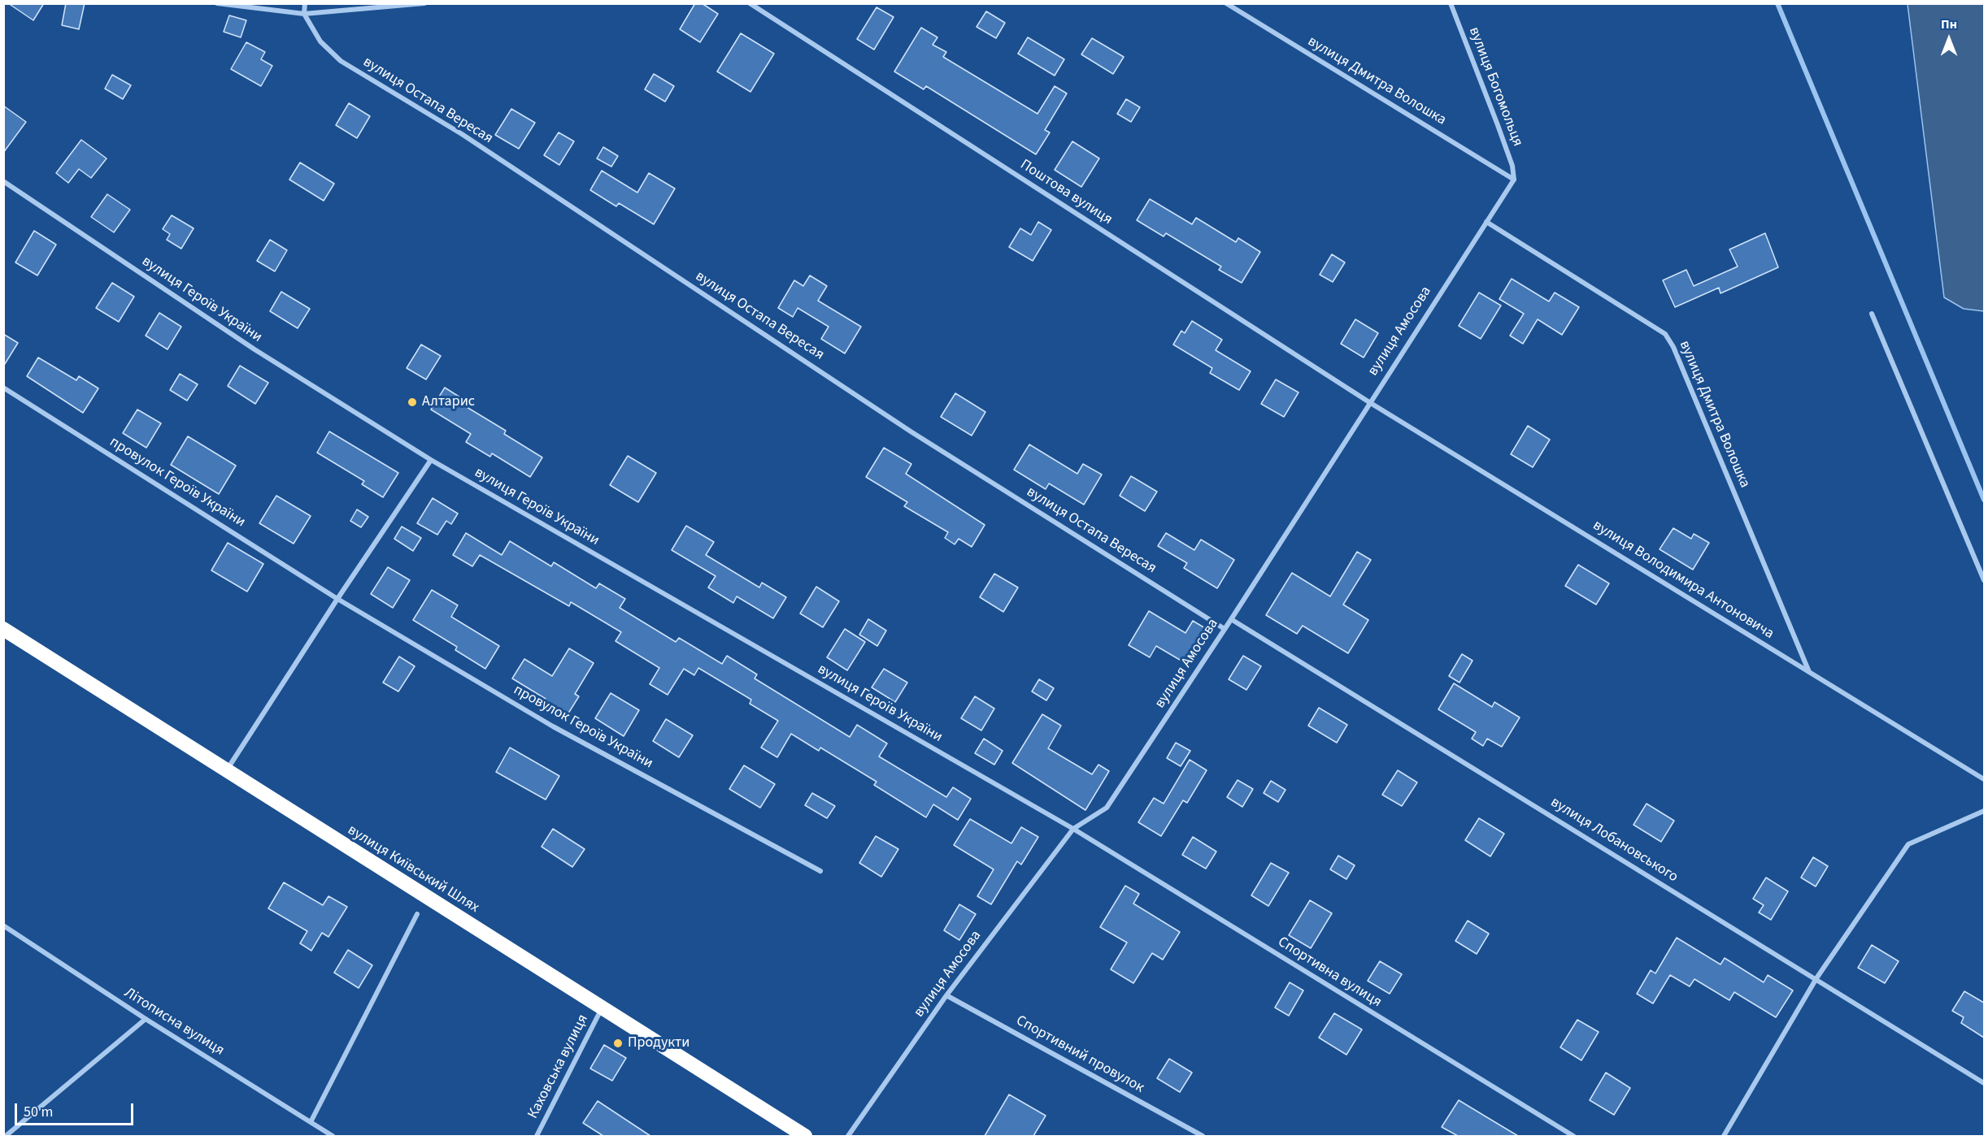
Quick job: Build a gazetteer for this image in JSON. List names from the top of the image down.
{
  "streets": {
    "highway": ["вулиця Київський Шлях"],
    "street": [
      "вулиця Дмитра Волошка",
      "вулиця Богомольця",
      "вулиця Остапа Вересая",
      "Поштова вулиця",
      "вулиця Героїв України",
      "вулиця Амосова",
      "провулок Героїв України",
      "вулиця Володимира Антоновича",
      "вулиця Лобановського",
      "Спортивна вулиця",
      "Літописна вулиця",
      "Спортивний провулок",
      "Каховська вулиця"
    ]
  },
  "crossings": [
    ["вулиця Дмитра Волошка", "вулиця Богомольця"],
    ["вулиця Дмитра Волошка", "вулиця Амосова"],
    ["вулиця Дмитра Волошка", "вулиця Володимира Антоновича"],
    ["вулиця Богомольця", "вулиця Амосова"],
    ["вулиця Остапа Вересая", "вулиця Амосова"],
    ["Поштова вулиця", "вулиця Амосова"],
    ["Поштова вулиця", "вулиця Володимира Антоновича"],
    ["вулиця Героїв України", "вулиця Амосова"],
    ["вулиця Героїв України", "Спортивна вулиця"],
    ["вулиця Амосова", "вулиця Володимира Антоновича"],
    ["вулиця Амосова", "вулиця Лобановського"],
    ["вулиця Амосова", "Спортивна вулиця"],
    ["вулиця Амосова", "Спортивний провулок"],
    ["вулиця Київський Шлях", "Каховська вулиця"]
  ],
  "places": ["Алтарис", "Продукти"],
  "scale_bar": "50 m",
  "north": "top"
}
